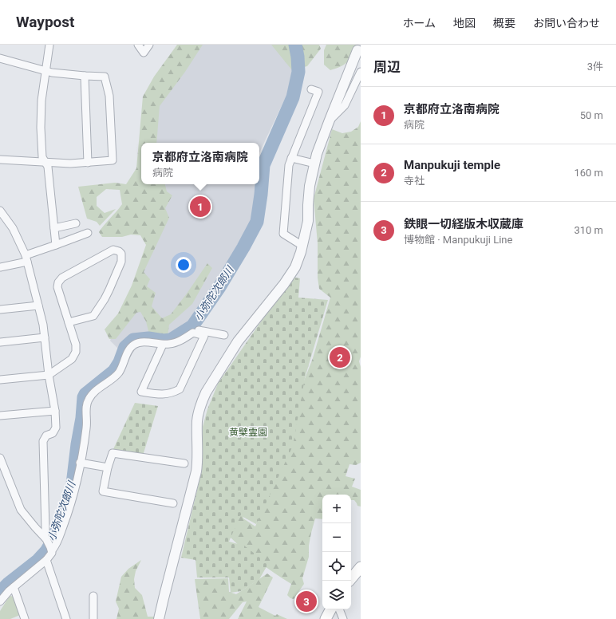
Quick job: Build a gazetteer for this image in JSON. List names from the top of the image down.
{
  "water": ["小弥陀次郎川"],
  "parks": ["黄檗霊園"],
  "page": {
    "header": "Waypost",
    "nav": [
      "ホーム",
      "地図",
      "概要",
      "お問い合わせ"
    ],
    "heading": ["周辺", "3件"],
    "list": [
      {
        "mark": "1",
        "name": "京都府立洛南病院",
        "note": "病院",
        "value": "50 m"
      },
      {
        "mark": "2",
        "name": "Manpukuji temple",
        "note": "寺社",
        "value": "160 m"
      },
      {
        "mark": "3",
        "name": "鉄眼一切経版木収蔵庫",
        "note": "博物館 · Manpukuji Line",
        "value": "310 m"
      }
    ],
    "popup": ["京都府立洛南病院", "病院"],
    "pins": ["1", "2", "3"],
    "map_buttons": ["+", "−"]
  }
}
